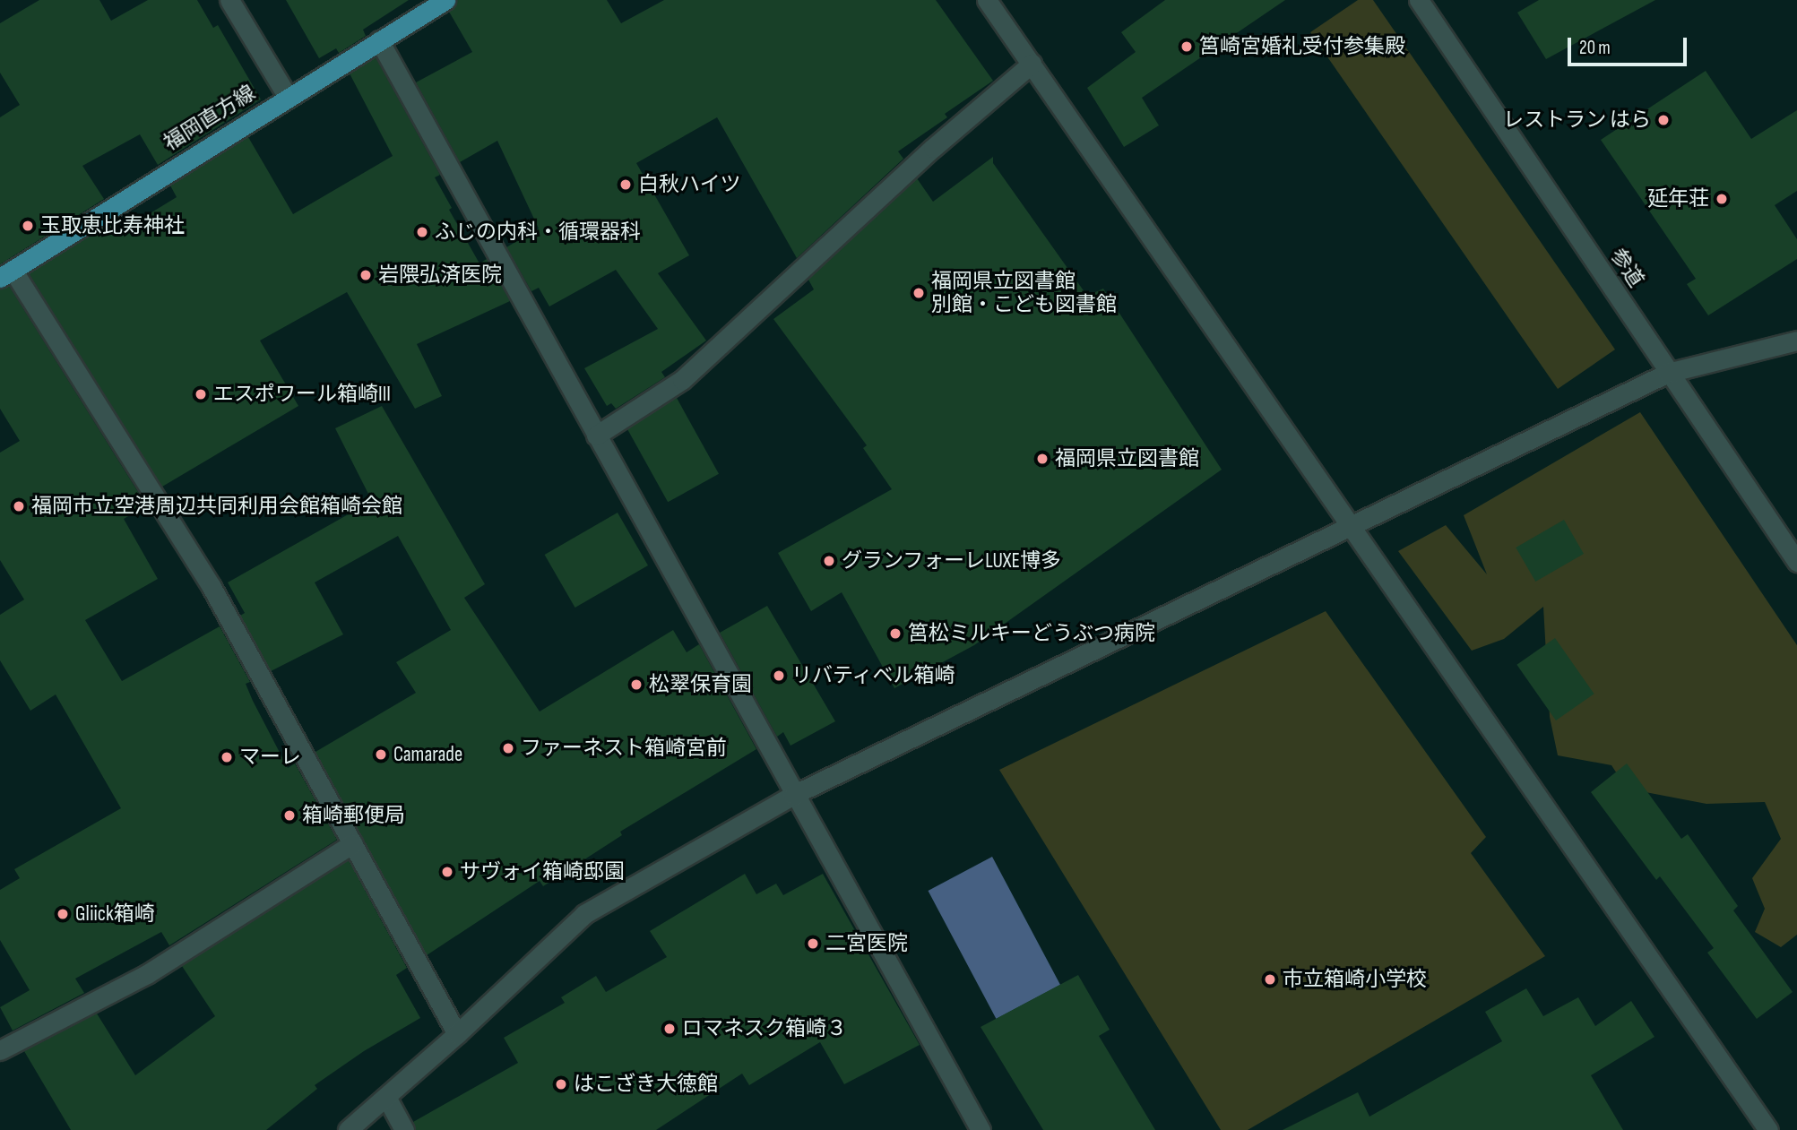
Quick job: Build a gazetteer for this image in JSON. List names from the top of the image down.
{
  "streets": {
    "main road": ["福岡直方線"],
    "street": ["参道"]
  },
  "places": [
    "筥崎宮婚礼受付参集殿",
    "レストラン はら",
    "白秋ハイツ",
    "延年荘",
    "玉取恵比寿神社",
    "ふじの内科・循環器科",
    "岩隈弘済医院",
    "福岡県立図書館 別館・こども図書館",
    "エスポワール箱崎III",
    "福岡県立図書館",
    "福岡市立空港周辺共同利用会館箱崎会館",
    "グランフォーレLUXE博多",
    "筥松ミルキーどうぶつ病院",
    "リバティベル箱崎",
    "松翠保育園",
    "ファーネスト箱崎宮前",
    "Camarade",
    "マーレ",
    "箱崎郵便局",
    "サヴォイ箱崎邸園",
    "Gliick箱崎",
    "二宮医院",
    "市立箱崎小学校",
    "ロマネスク箱崎３",
    "はこざき大徳館"
  ],
  "scale_bar": "20 m"
}
